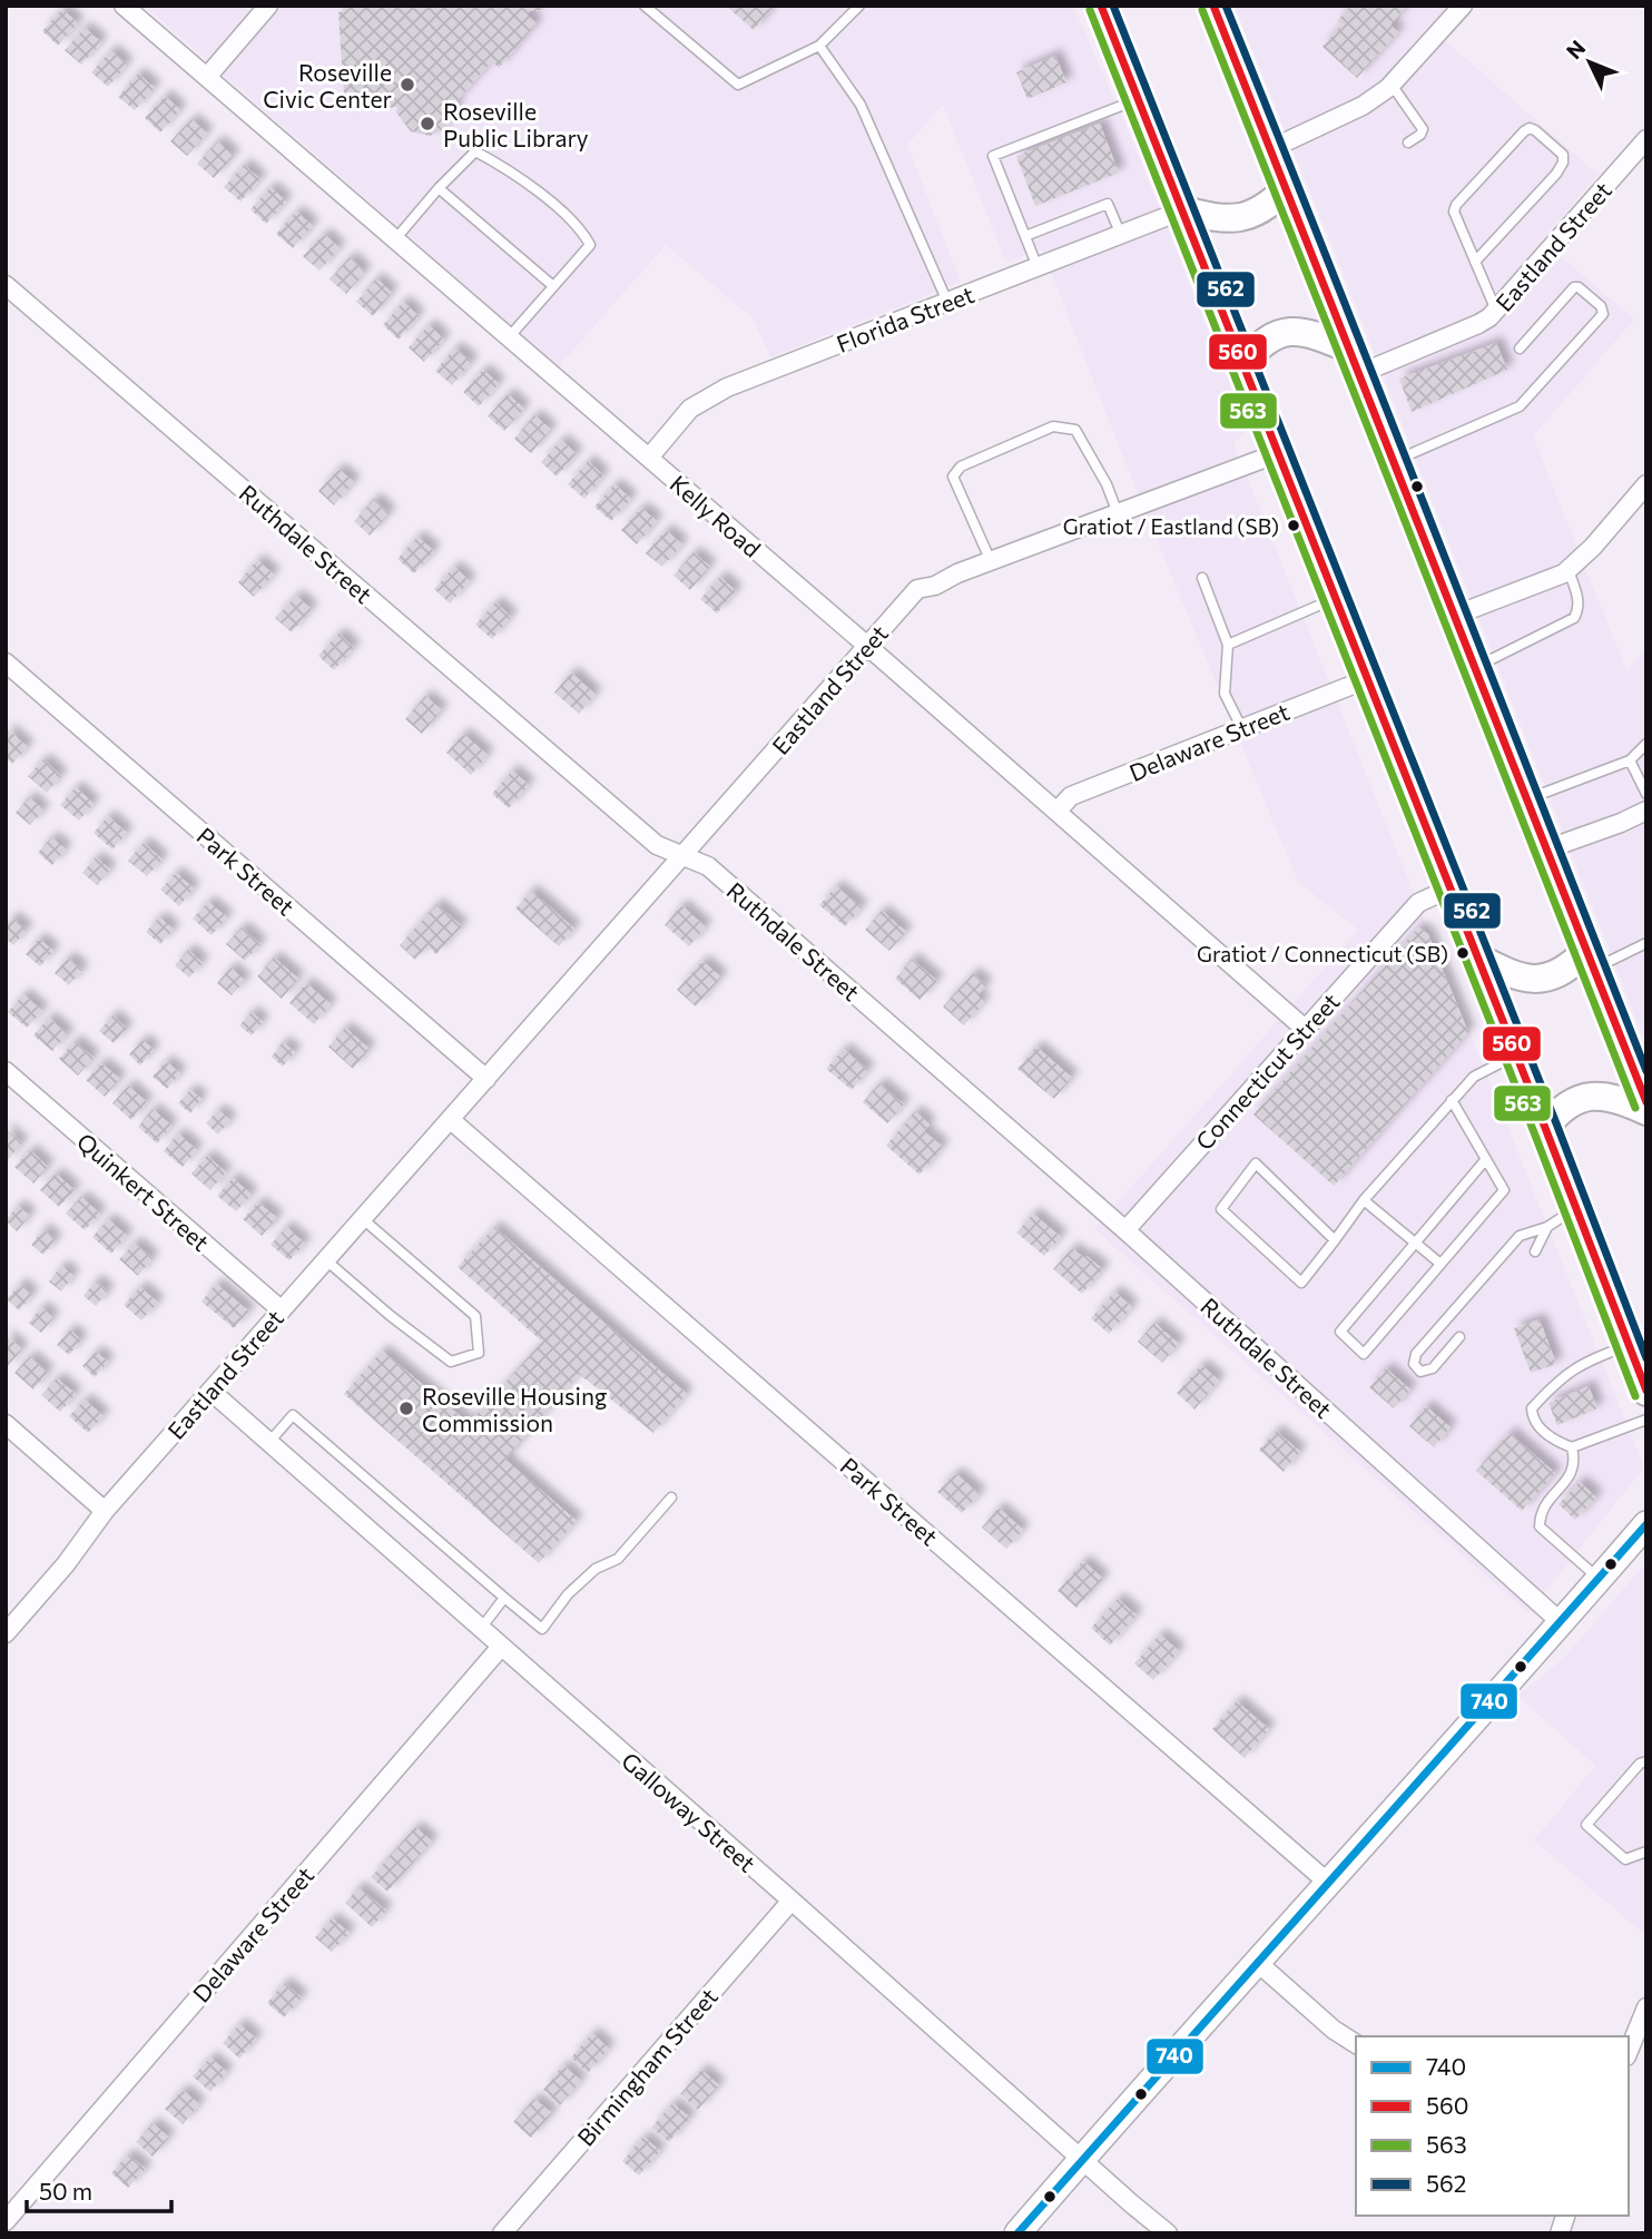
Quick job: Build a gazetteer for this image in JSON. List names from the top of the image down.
{
  "streets": {
    "street": [
      "Eastland Street",
      "Florida Street",
      "Kelly Road",
      "Ruthdale Street",
      "Delaware Street",
      "Park Street",
      "Connecticut Street",
      "Quinkert Street",
      "Galloway Street",
      "Birmingham Street"
    ]
  },
  "crossings": [
    ["Eastland Street", "Kelly Road"],
    ["Eastland Street", "Ruthdale Street"],
    ["Eastland Street", "Park Street"],
    ["Eastland Street", "Quinkert Street"],
    ["Eastland Street", "Galloway Street"],
    ["Florida Street", "Kelly Road"],
    ["Kelly Road", "Delaware Street"],
    ["Kelly Road", "Connecticut Street"],
    ["Ruthdale Street", "Connecticut Street"],
    ["Delaware Street", "Galloway Street"],
    ["Galloway Street", "Birmingham Street"]
  ],
  "places": [
    "Roseville Civic Center",
    "Roseville Public Library",
    "Gratiot / Eastland (SB)",
    "Gratiot / Connecticut (SB)",
    "Roseville Housing Commission"
  ],
  "lines": [
    "transit line 560",
    "transit line 562",
    "transit line 563",
    "transit line 740"
  ],
  "legend": [
    "740",
    "560",
    "563",
    "562"
  ],
  "scale_bar": "50 m",
  "north": "top left"
}
